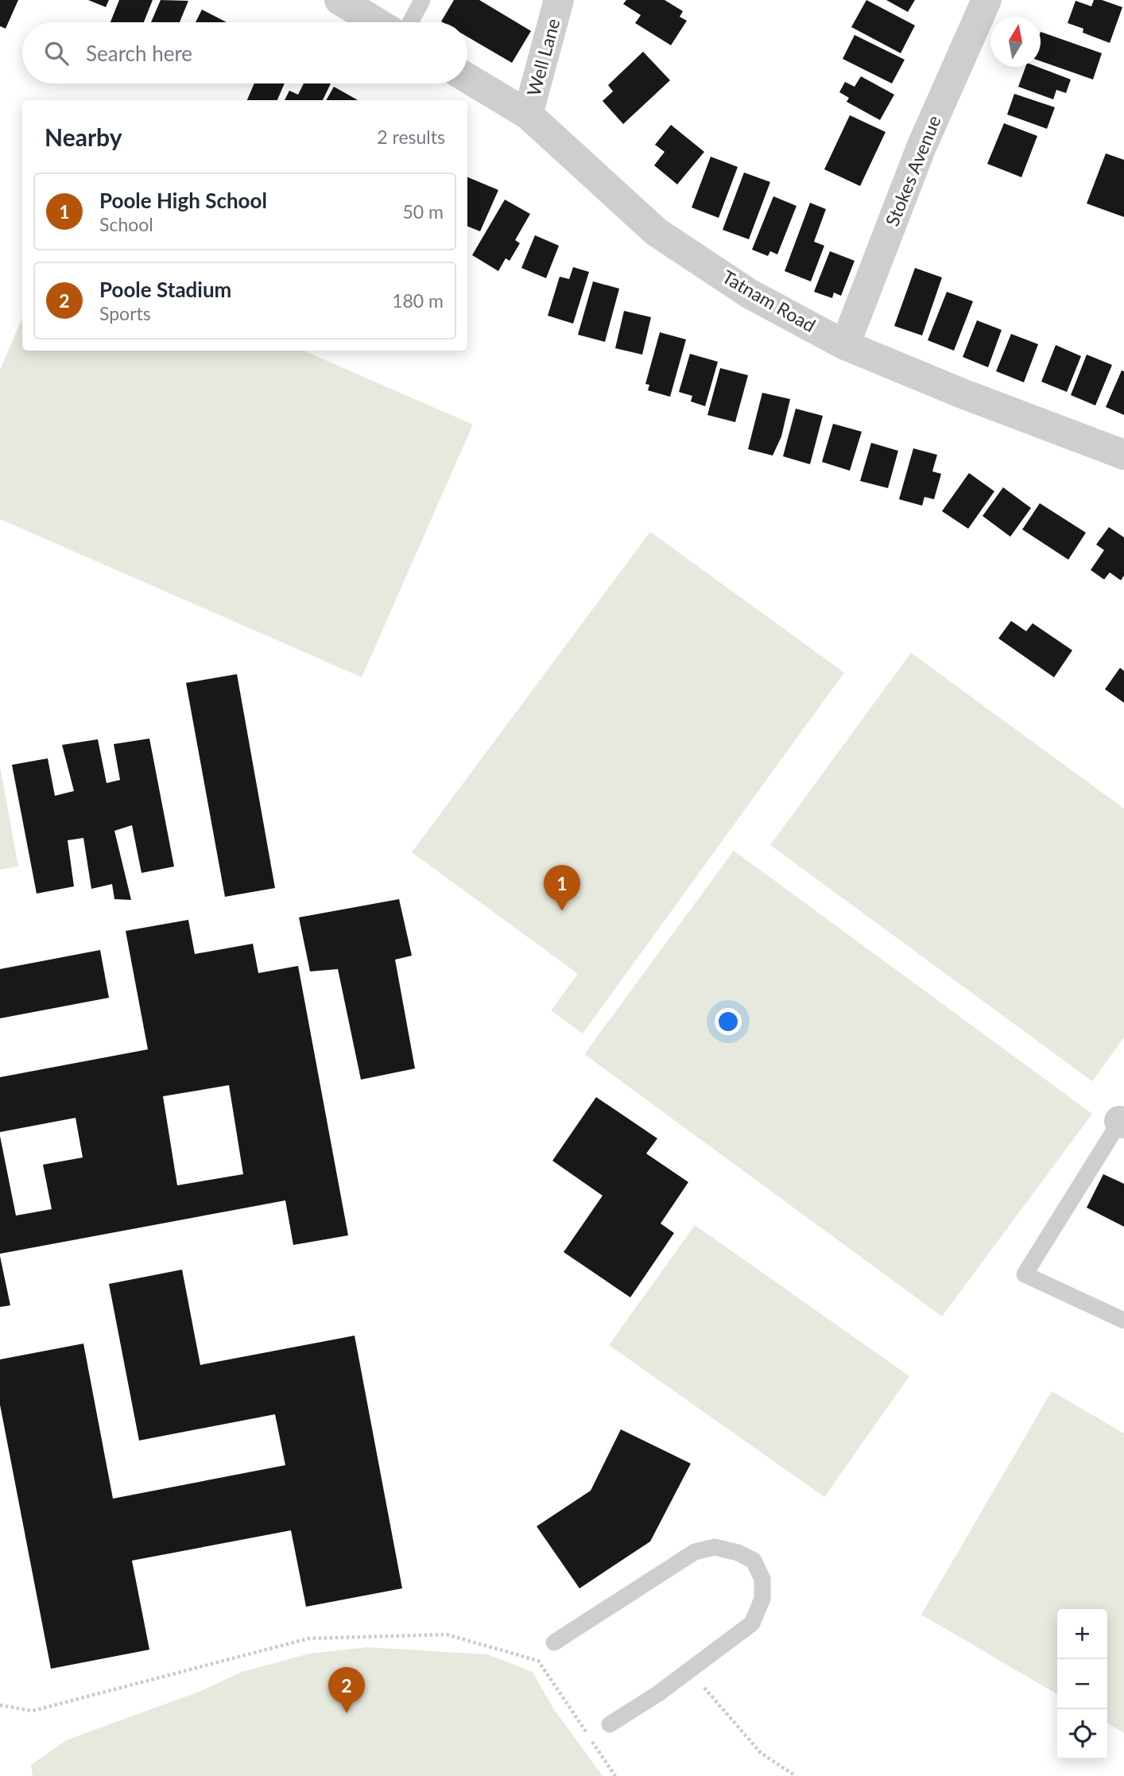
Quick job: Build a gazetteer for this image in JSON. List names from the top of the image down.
{
  "streets": {
    "street": ["Well Lane", "Stokes Avenue", "Tatnam Road"]
  },
  "crossings": [
    ["Well Lane", "Tatnam Road"],
    ["Stokes Avenue", "Tatnam Road"]
  ],
  "north": "top",
  "page": {
    "search": "Search here",
    "heading": ["Nearby", "2 results"],
    "list": [
      {
        "mark": "1",
        "name": "Poole High School",
        "note": "School",
        "value": "50 m"
      },
      {
        "mark": "2",
        "name": "Poole Stadium",
        "note": "Sports",
        "value": "180 m"
      }
    ],
    "pins": ["1", "2"],
    "map_buttons": ["+", "−"]
  }
}
